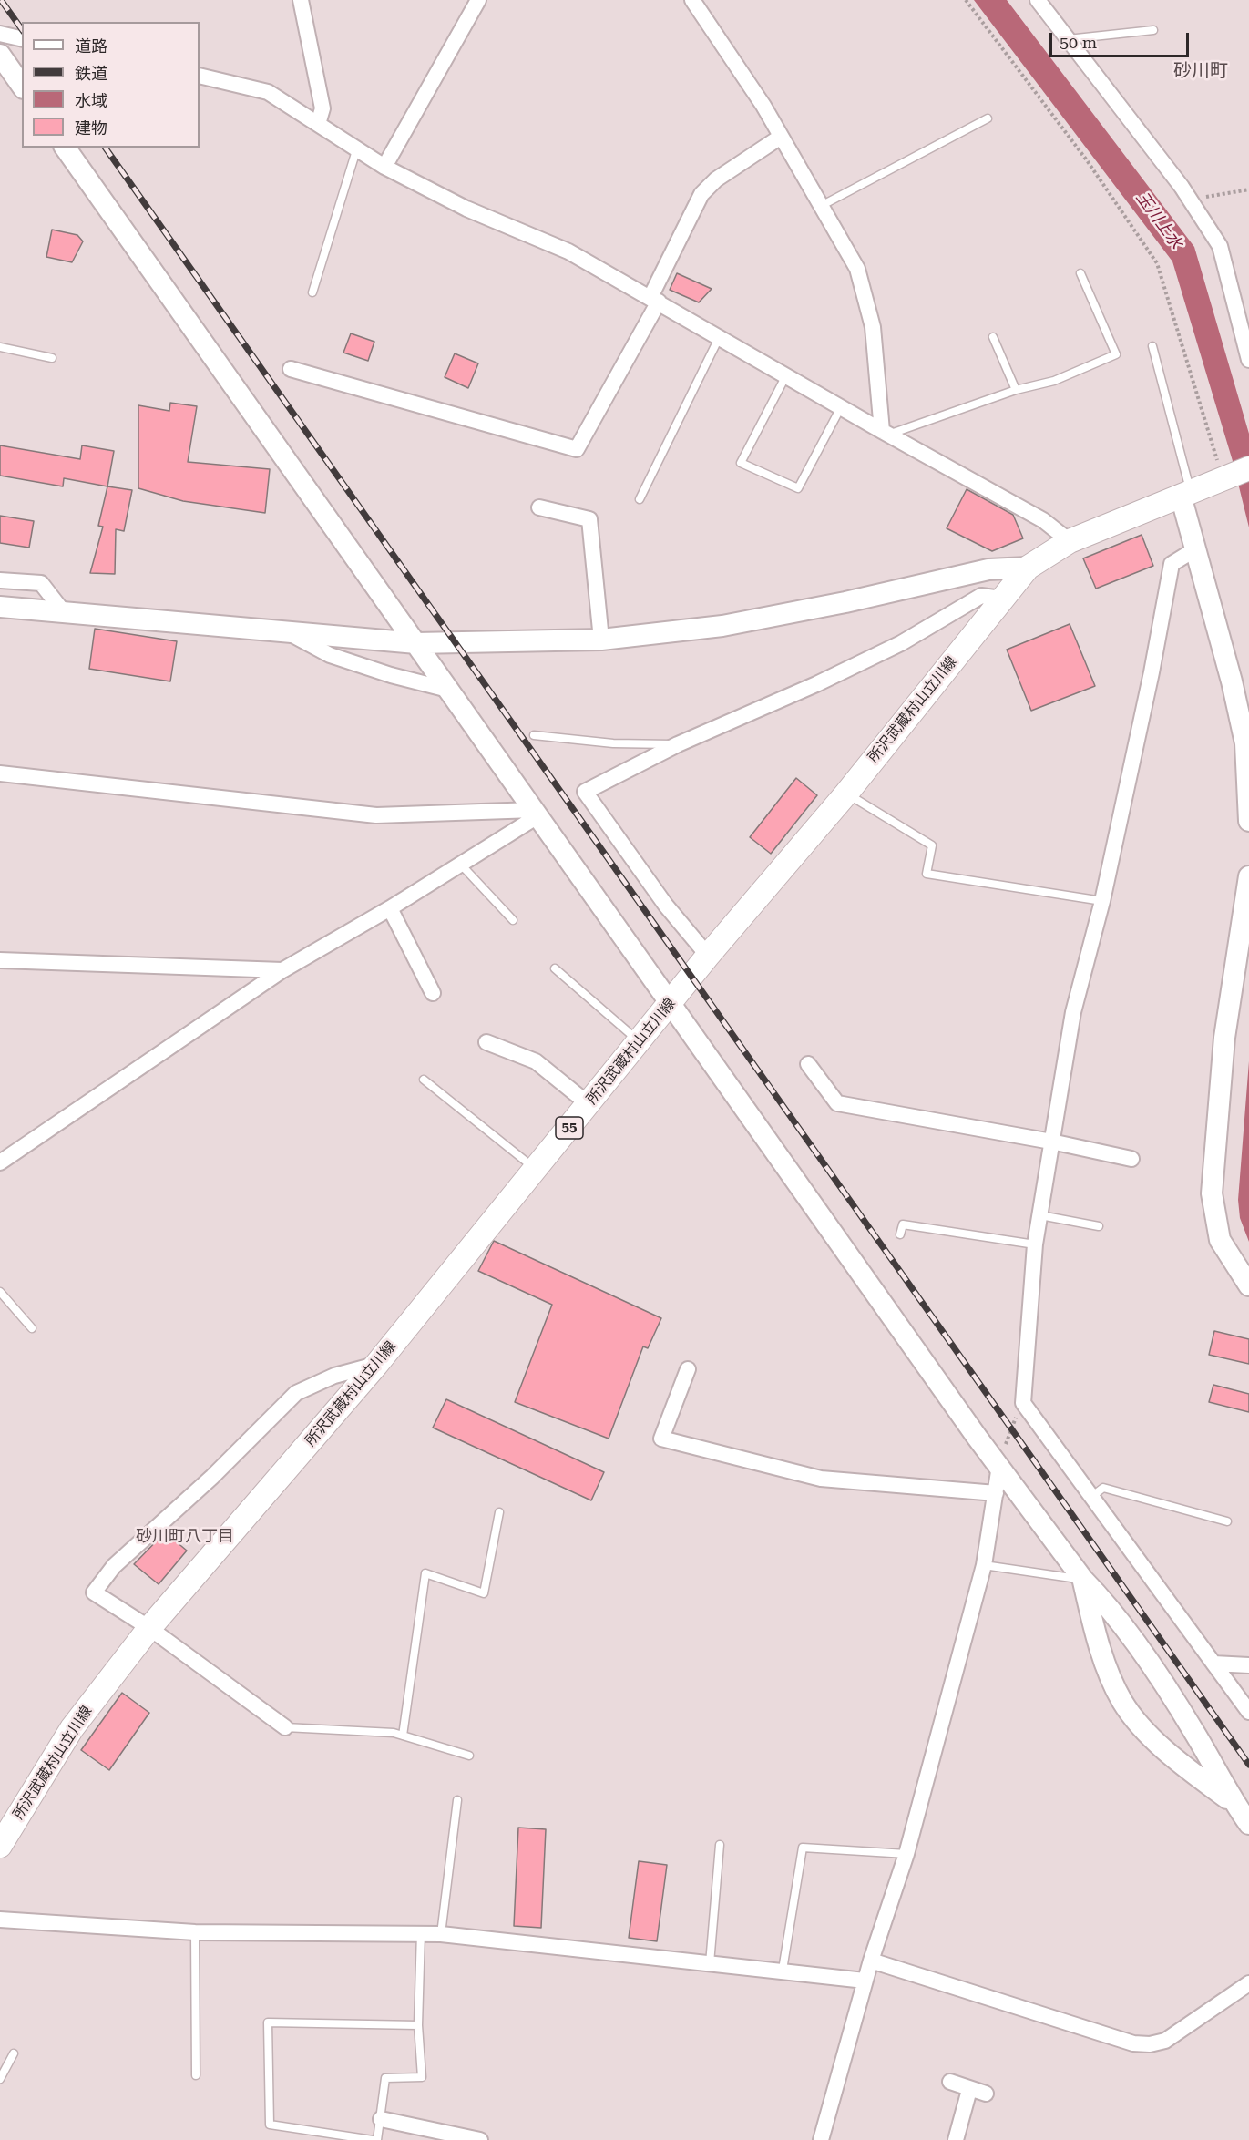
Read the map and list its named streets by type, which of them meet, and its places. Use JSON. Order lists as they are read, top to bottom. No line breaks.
{"streets":{"main road":["所沢武蔵村山立川線","55"]},"crossings":[["所沢武蔵村山立川線","55"]],"districts":["砂川町","砂川町八丁目"],"water":["玉川上水"],"legend":["道路","鉄道","水域","建物"],"scale_bar":"50 m"}
